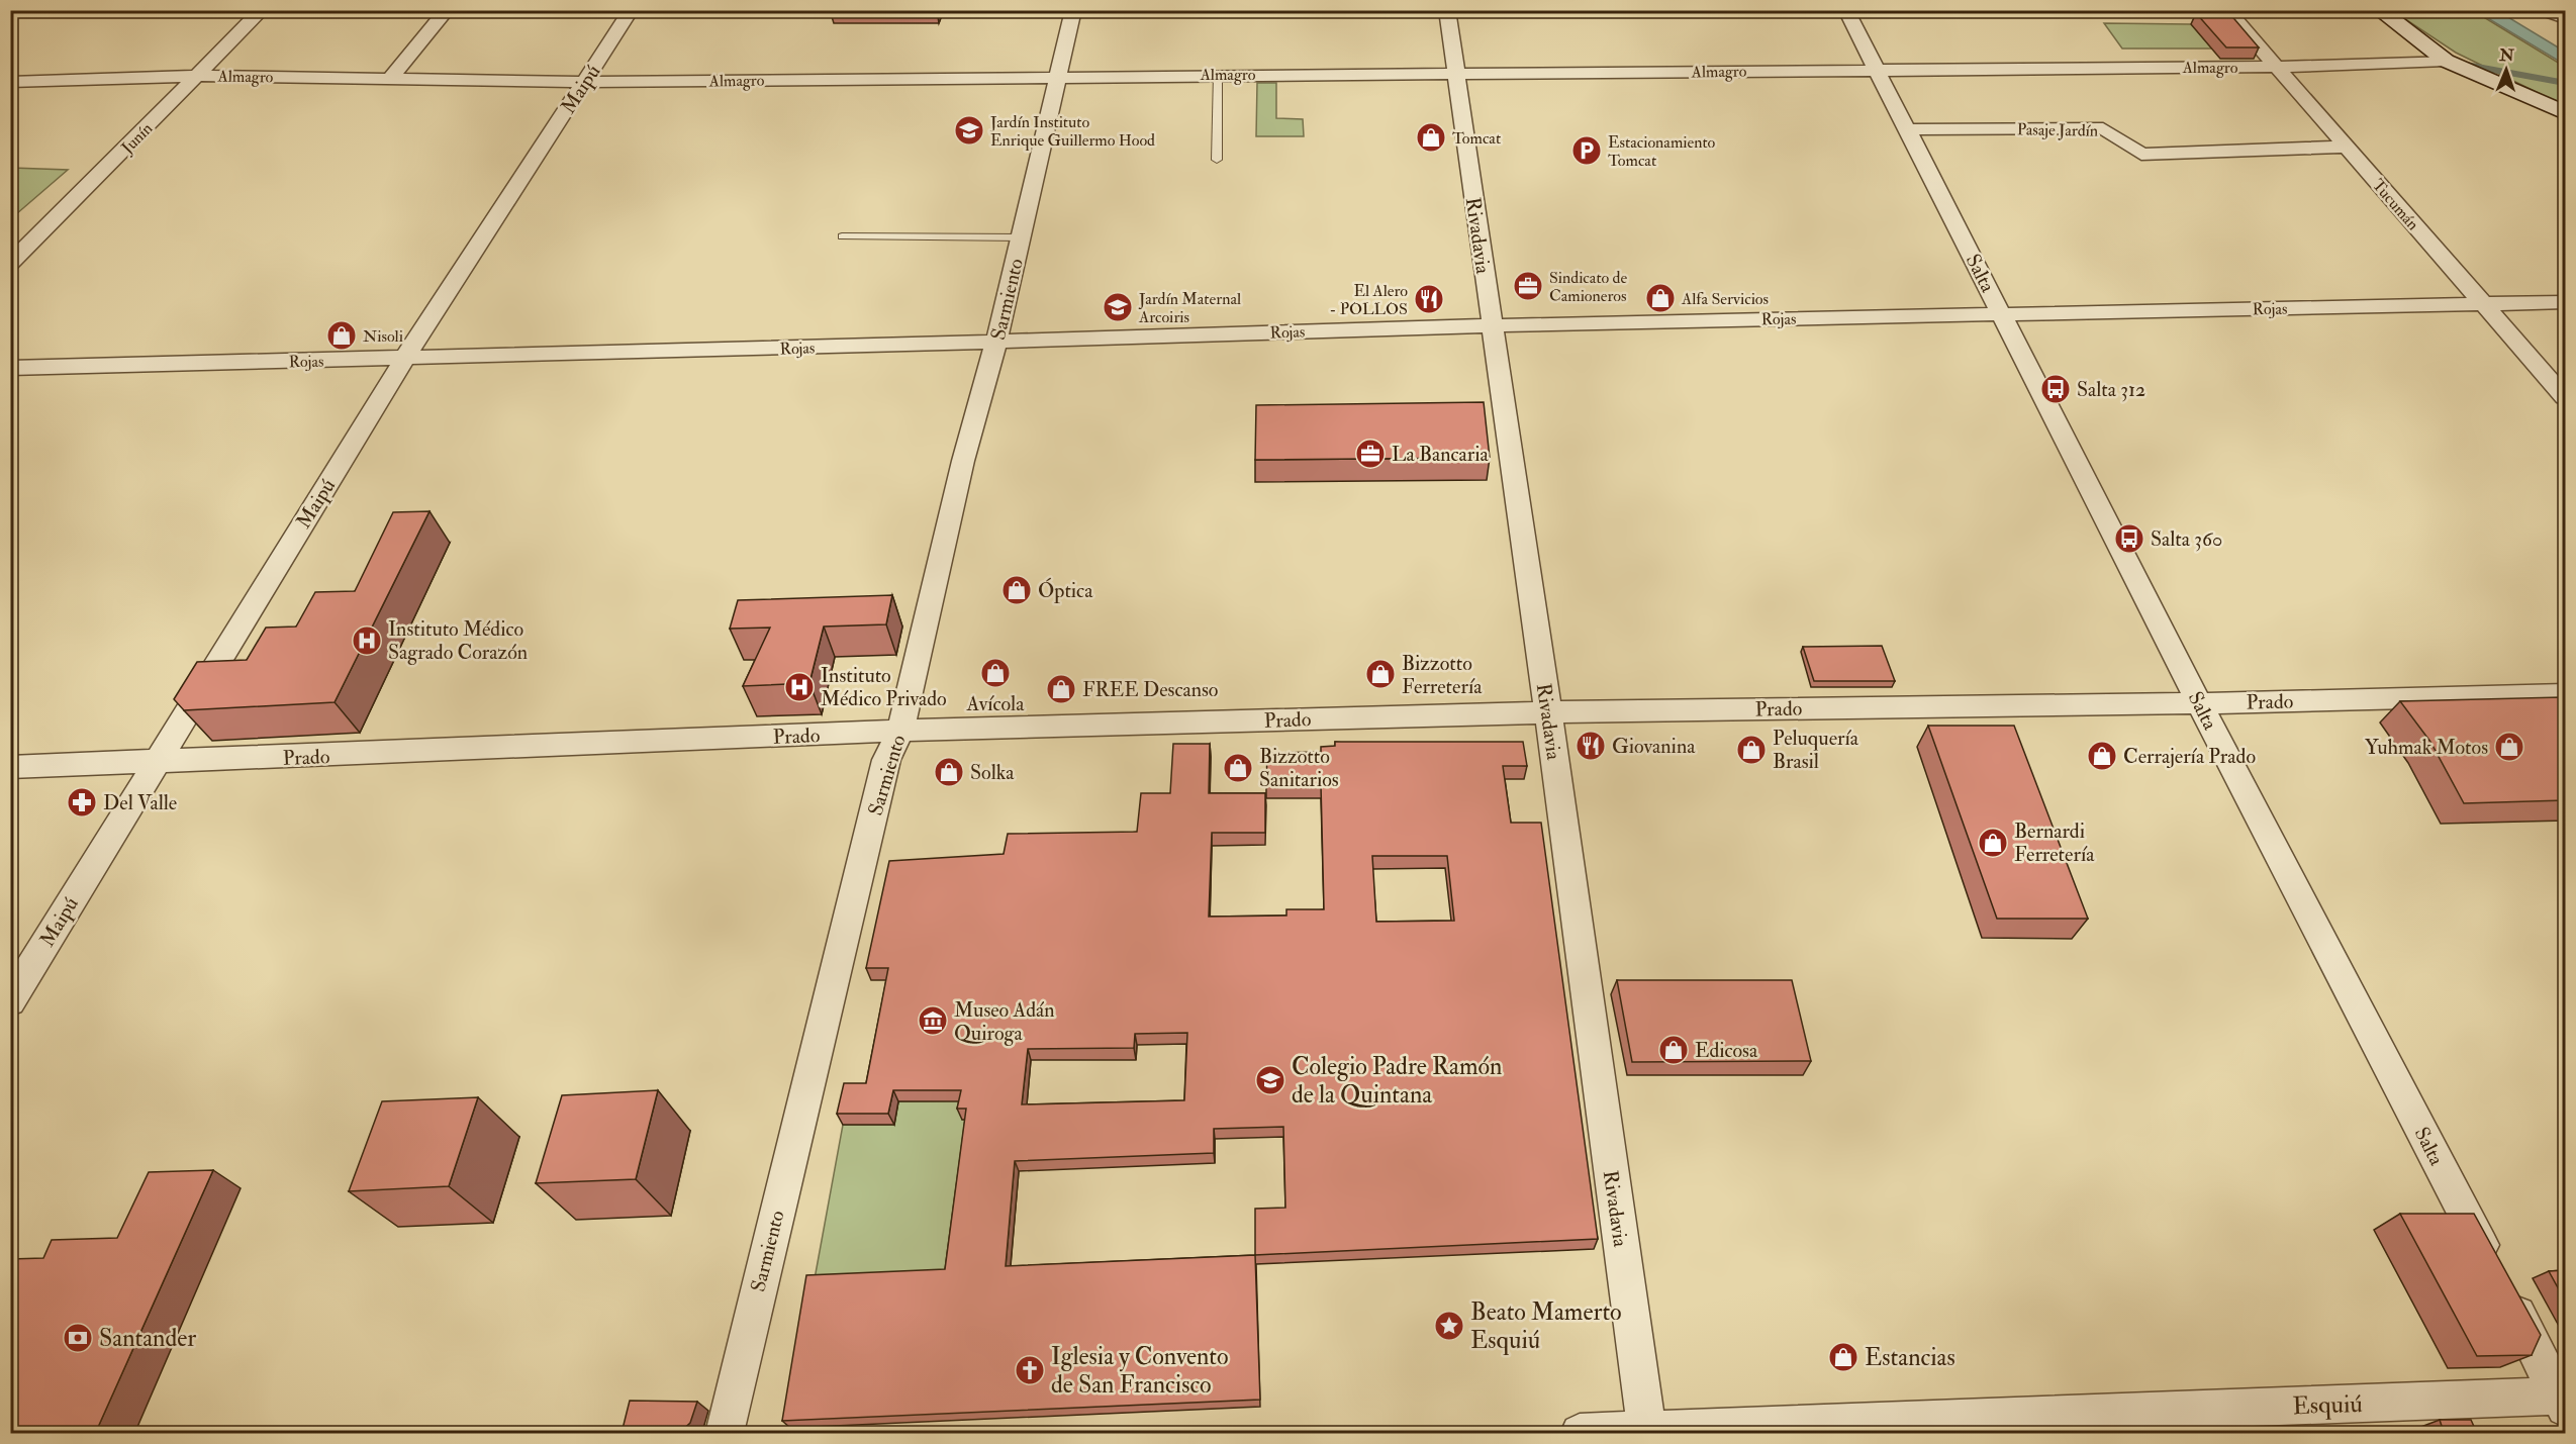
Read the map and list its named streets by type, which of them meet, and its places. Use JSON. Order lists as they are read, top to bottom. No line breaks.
{"streets":{"street":["Almagro","Maipú","Pasaje Jardín","Junín","Tucumán","Rivadavia","Salta","Sarmiento","Rojas","Prado","Esquiú"]},"crossings":[["Almagro","Maipú"],["Almagro","Junín"],["Almagro","Tucumán"],["Almagro","Rivadavia"],["Almagro","Salta"],["Almagro","Sarmiento"],["Maipú","Rojas"],["Maipú","Prado"],["Pasaje Jardín","Tucumán"],["Pasaje Jardín","Salta"],["Tucumán","Rojas"],["Rivadavia","Rojas"],["Rivadavia","Prado"],["Rivadavia","Esquiú"],["Salta","Rojas"],["Salta","Prado"],["Salta","Esquiú"],["Sarmiento","Rojas"],["Sarmiento","Prado"]],"places":{"school or university":["Jardín Instituto Enrique Guillermo Hood","Jardín Maternal Arcoiris","Colegio Padre Ramón de la Quintana"],"shop":["Tomcat","Alfa Servicios","Nisoli","Óptica","Avícola","Bizzotto Ferretería","FREE Descanso","Yuhmak Motos","Peluquería Brasil","Cerrajería Prado","Bizzotto Sanitarios","Solka","Bernardi Ferretería","Edicosa","Estancias"],"parking":["Estacionamiento Tomcat"],"office":["Sindicato de Camioneros","La Bancaria"],"restaurant":["El Alero - POLLOS","Giovanina"],"bus stop":["Salta 312","Salta 360"],"hospital":["Instituto Médico Sagrado Corazón","Instituto Médico Privado"],"pharmacy":["Del Valle"],"museum":["Museo Adán Quiroga"],"place":["Beato Mamerto Esquiú"],"bank":["Santander"],"church":["Iglesia y Convento de San Francisco"]},"north":"top"}
